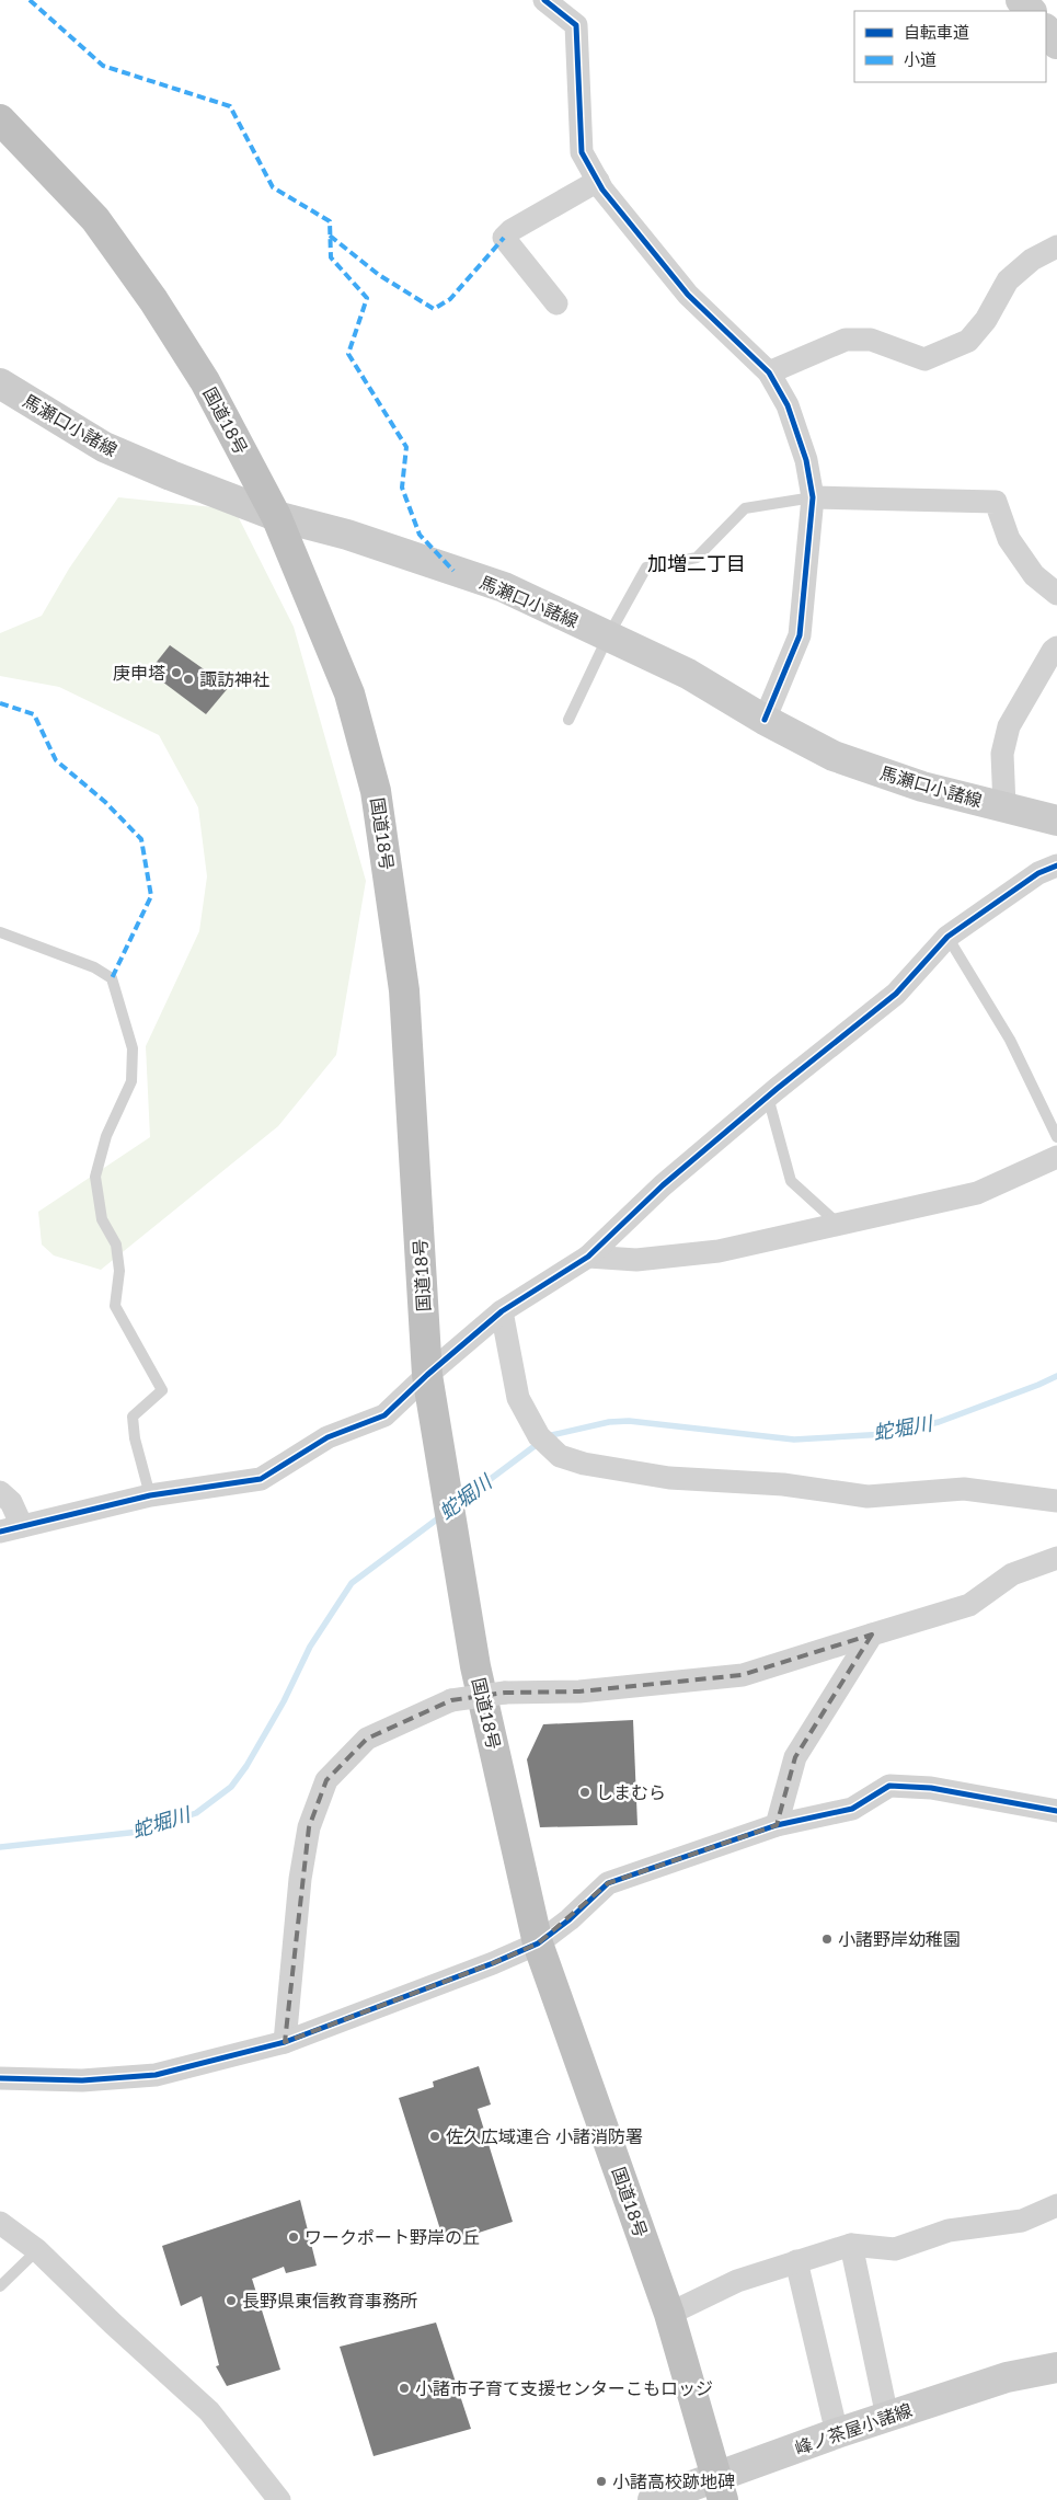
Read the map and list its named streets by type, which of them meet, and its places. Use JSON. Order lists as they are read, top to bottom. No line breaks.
{"streets":{"highway":["国道18号"],"main road":["馬瀬口小諸線","峰ノ茶屋小諸線"]},"crossings":[["国道18号","馬瀬口小諸線"],["国道18号","峰ノ茶屋小諸線"]],"districts":["加増二丁目"],"water":["蛇堀川"],"places":["庚申塔","諏訪神社","しまむら","小諸野岸幼稚園","佐久広域連合 小諸消防署","ワークポート野岸の丘","長野県東信教育事務所","小諸市子育て支援センターこもロッジ","小諸高校跡地碑"],"legend":["自転車道","小道"]}
